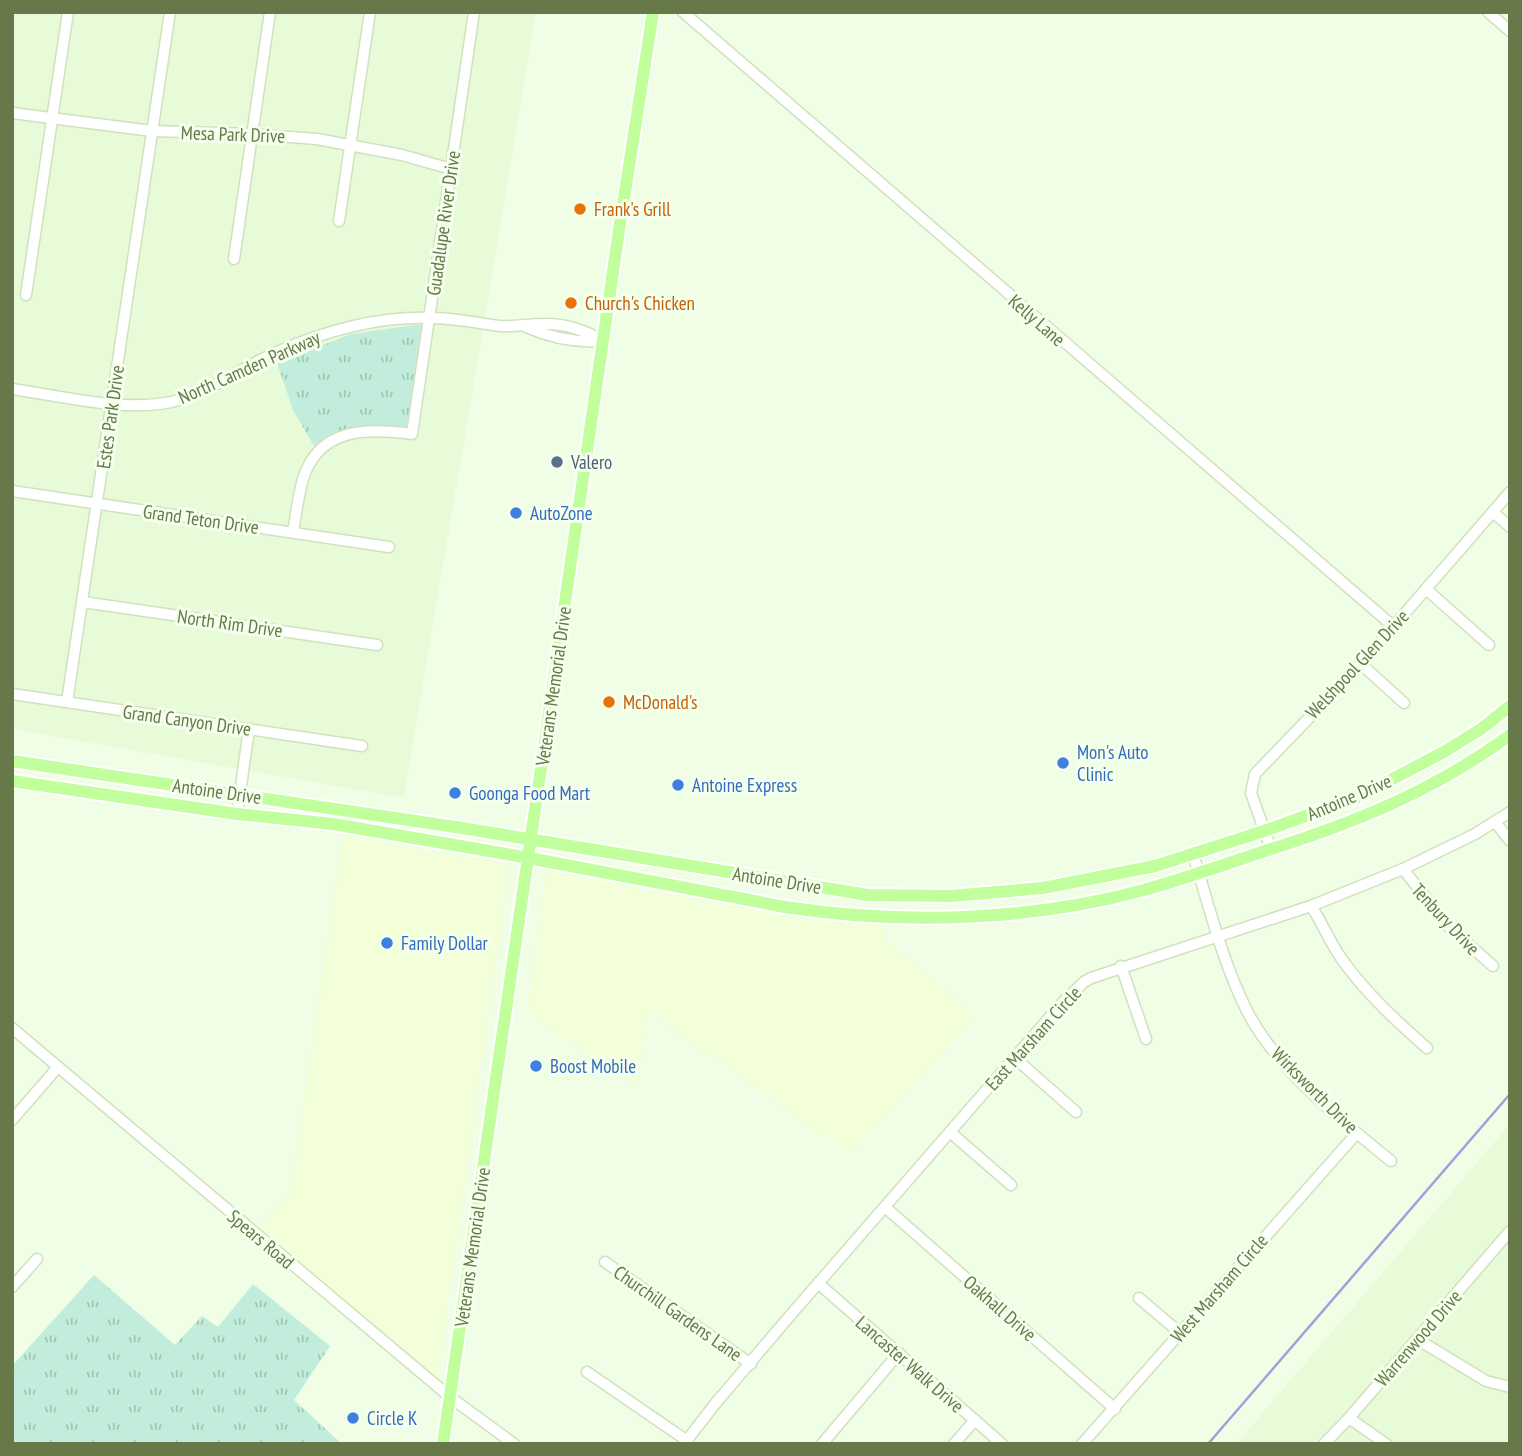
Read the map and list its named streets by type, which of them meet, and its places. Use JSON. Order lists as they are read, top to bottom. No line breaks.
{"streets":{"main road":["Veterans Memorial Drive","Antoine Drive"],"street":["Mesa Park Drive","Guadalupe River Drive","Kelly Lane","North Camden Parkway","Estes Park Drive","Grand Teton Drive","North Rim Drive","Welshpool Glen Drive","Grand Canyon Drive","Tenbury Drive","East Marsham Circle","Wirksworth Drive","Spears Road","West Marsham Circle","Oakhall Drive","Churchill Gardens Lane","Warrenwood Drive","Lancaster Walk Drive"]},"crossings":[["Mesa Park Drive","Guadalupe River Drive"],["Mesa Park Drive","Estes Park Drive"],["Guadalupe River Drive","North Camden Parkway"],["Guadalupe River Drive","Grand Teton Drive"],["Kelly Lane","Welshpool Glen Drive"],["North Camden Parkway","Estes Park Drive"],["North Camden Parkway","Veterans Memorial Drive"],["Estes Park Drive","Grand Teton Drive"],["Estes Park Drive","North Rim Drive"],["Estes Park Drive","Grand Canyon Drive"],["Welshpool Glen Drive","Antoine Drive"],["Veterans Memorial Drive","Antoine Drive"],["Veterans Memorial Drive","Spears Road"],["Antoine Drive","Wirksworth Drive"],["Tenbury Drive","East Marsham Circle"],["East Marsham Circle","Wirksworth Drive"],["East Marsham Circle","Oakhall Drive"],["East Marsham Circle","Churchill Gardens Lane"],["East Marsham Circle","Lancaster Walk Drive"],["Wirksworth Drive","West Marsham Circle"],["West Marsham Circle","Oakhall Drive"]],"places":["Frank's Grill","Church's Chicken","Valero","AutoZone","McDonald's","Mon's Auto Clinic","Antoine Express","Goonga Food Mart","Family Dollar","Boost Mobile","Circle K"]}
